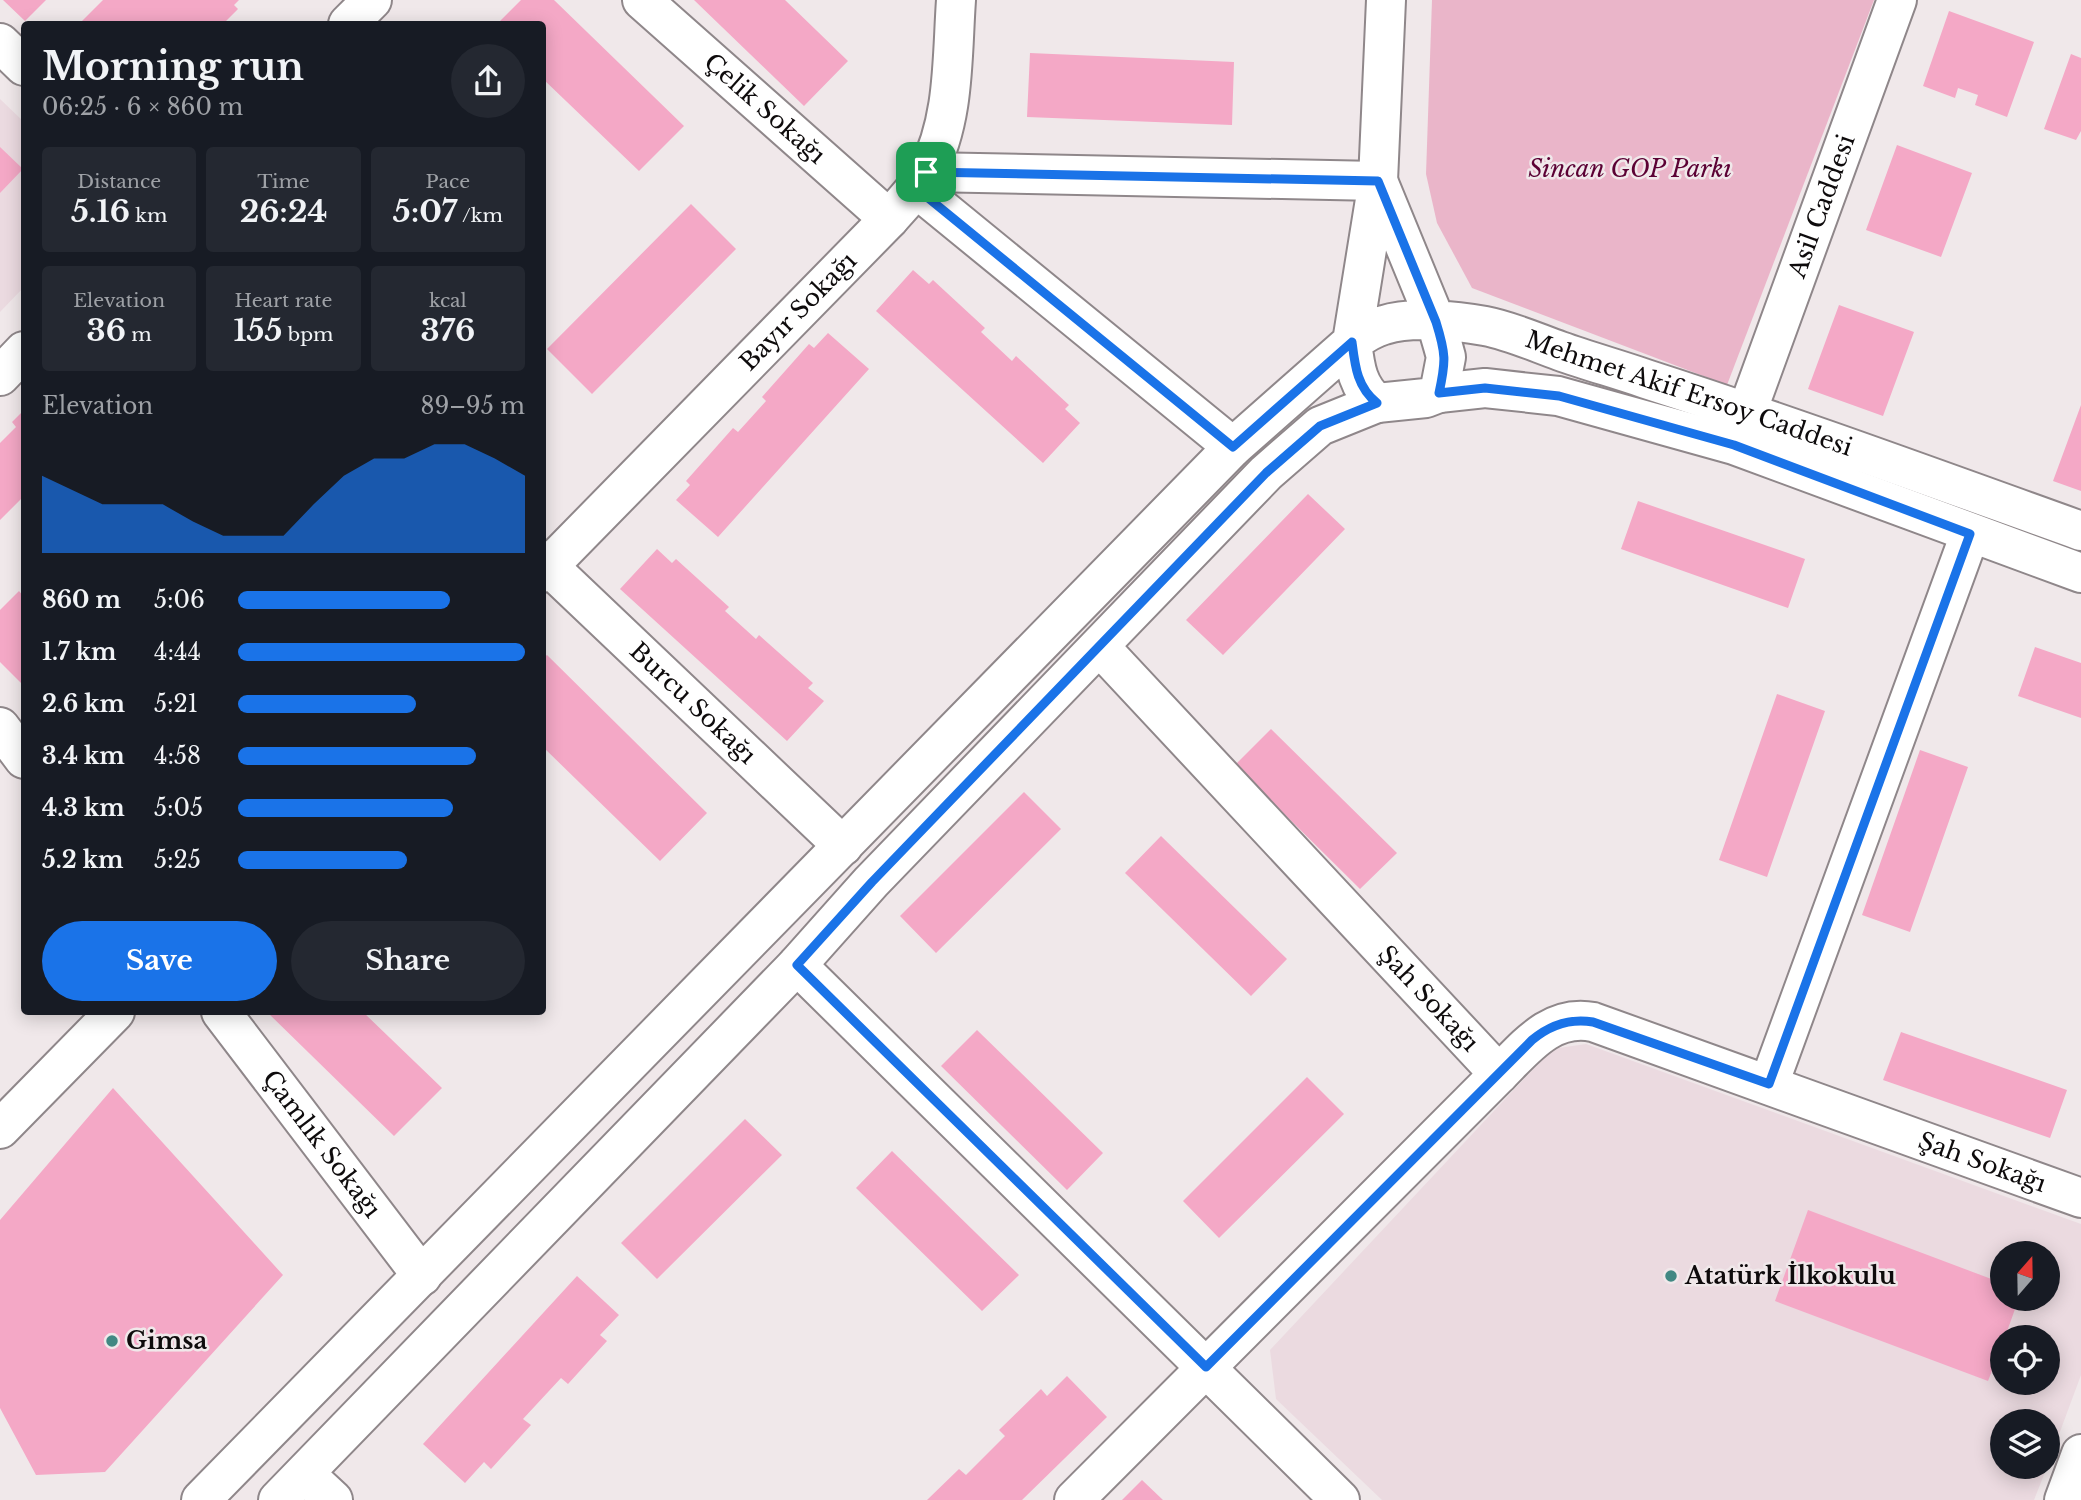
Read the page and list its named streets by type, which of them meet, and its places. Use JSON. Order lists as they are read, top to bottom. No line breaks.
{"streets":{"street":["Çelik Sokağı","Asil Caddesi","Bayır Sokağı","Mehmet Akif Ersoy Caddesi","Burcu Sokağı","Şah Sokağı","Çamlık Sokağı"]},"crossings":[["Çelik Sokağı","Bayır Sokağı"],["Asil Caddesi","Mehmet Akif Ersoy Caddesi"]],"parks":["Sincan GOP Parkı"],"places":["Atatürk İlkokulu","Gimsa"],"north":"top","page":{"heading":["Morning run","06:25 · 6 × 860 m"],"stats":[["Distance","5.16 km"],["Time","26:24"],["Pace","5:07 /km"],["Elevation","36 m"],["Heart rate","155 bpm"],["kcal","376"]],"chart":["Elevation","89–95 m"],"list":[{"name":"860 m","note":"5:06"},{"name":"1.7 km","note":"4:44"},{"name":"2.6 km","note":"5:21"},{"name":"3.4 km","note":"4:58"},{"name":"4.3 km","note":"5:05"},{"name":"5.2 km","note":"5:25"}],"buttons":["Save","Share"]}}
